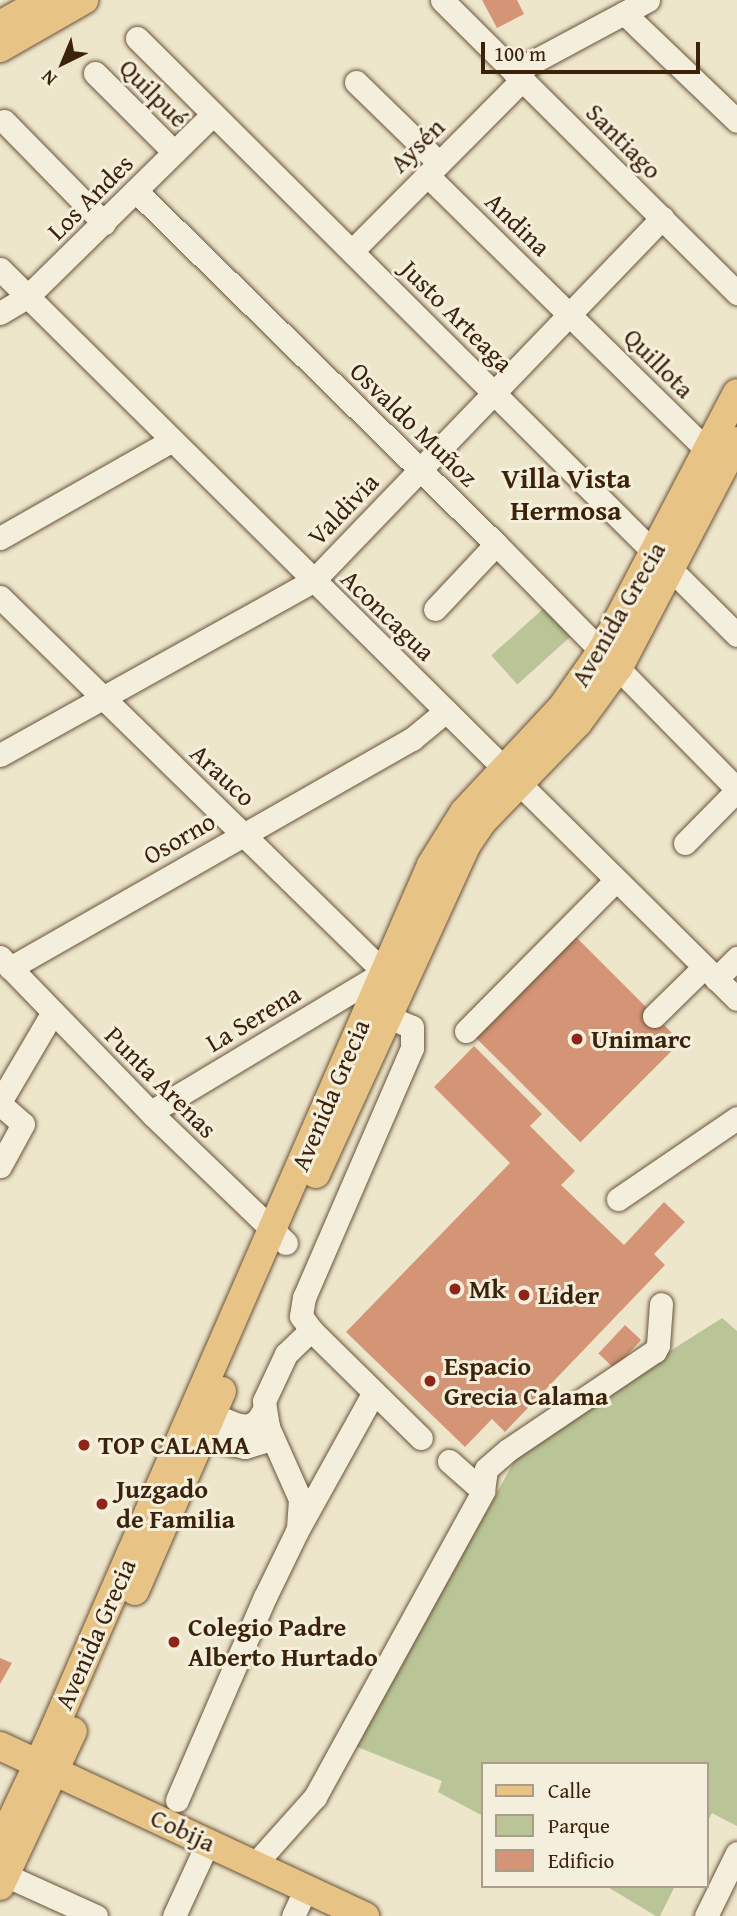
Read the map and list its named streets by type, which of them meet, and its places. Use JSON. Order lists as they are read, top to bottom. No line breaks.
{"streets":{"main road":["Avenida Grecia","Cobija"],"street":["Quilpué","Santiago","Aysén","Los Andes","Andina","Justo Arteaga","Quillota","Osvaldo Muñoz","Valdivia","Aconcagua","Arauco","Osorno","La Serena","Punta Arenas"]},"crossings":[["Quilpué","Los Andes"],["Santiago","Aysén"],["Santiago","Valdivia"],["Aysén","Andina"],["Aysén","Justo Arteaga"],["Los Andes","Justo Arteaga"],["Los Andes","Osvaldo Muñoz"],["Los Andes","Aconcagua"],["Andina","Quillota"],["Andina","Valdivia"],["Justo Arteaga","Valdivia"],["Justo Arteaga","Avenida Grecia"],["Quillota","Valdivia"],["Quillota","Avenida Grecia"],["Osvaldo Muñoz","Valdivia"],["Osvaldo Muñoz","Avenida Grecia"],["Valdivia","Aconcagua"],["Valdivia","Arauco"],["Avenida Grecia","Aconcagua"],["Avenida Grecia","Arauco"],["Avenida Grecia","La Serena"],["Avenida Grecia","Punta Arenas"],["Avenida Grecia","Cobija"],["Aconcagua","Osorno"],["Arauco","Osorno"],["Arauco","La Serena"],["Osorno","Punta Arenas"],["La Serena","Punta Arenas"]],"districts":["Villa Vista Hermosa"],"places":["Unimarc","Mk","Lider","Espacio Grecia Calama","TOP CALAMA","Juzgado de Familia","Colegio Padre Alberto Hurtado"],"legend":["Calle","Parque","Edificio"],"scale_bar":"100 m","north":"bottom left"}
